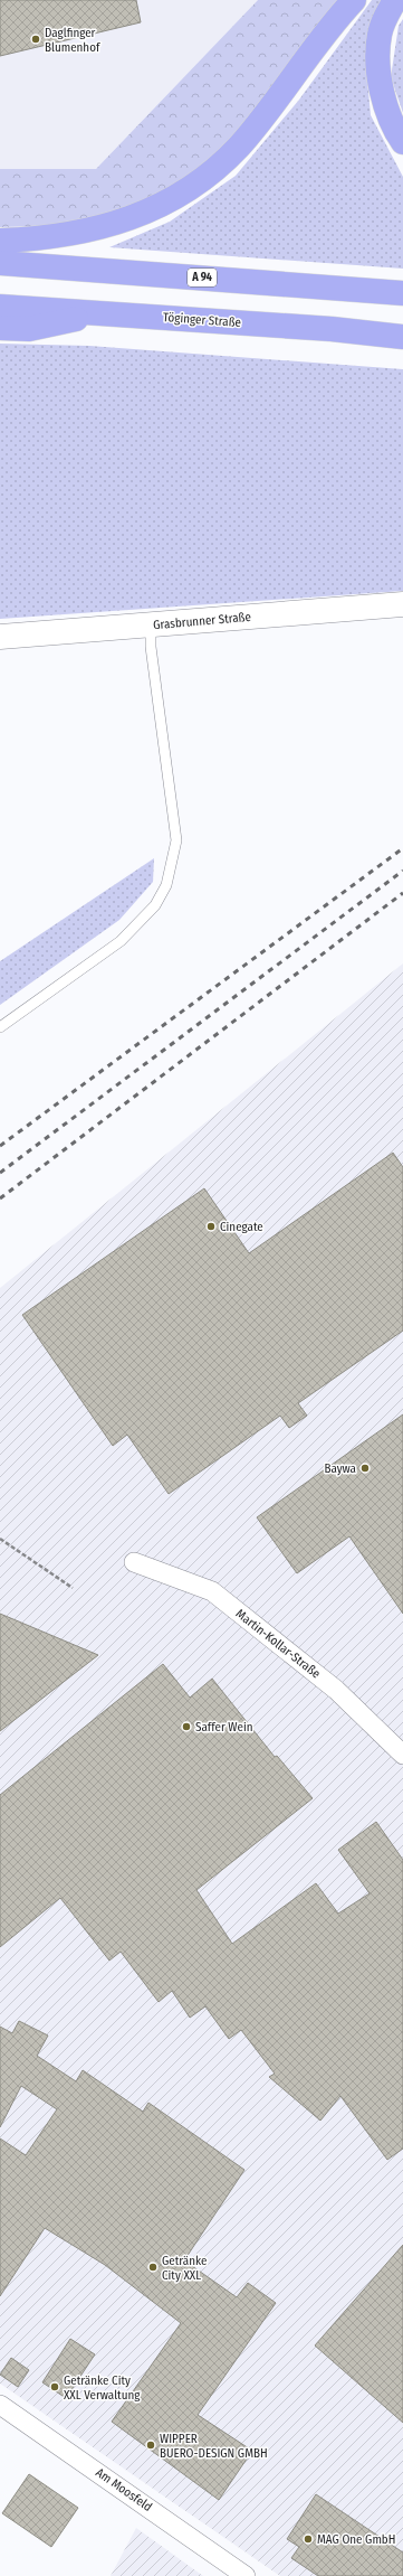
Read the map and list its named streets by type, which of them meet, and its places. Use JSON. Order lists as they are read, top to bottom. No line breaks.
{"streets":{"highway":["A 94","Töginger Straße"],"street":["Grasbrunner Straße","Martin-Kollar-Straße","Am Moosfeld"]},"places":["Daglfinger Blumenhof","Cinegate","Baywa","Saffer Wein","Getränke City XXL","Getränke City XXL Verwaltung","WIPPER BUERO-DESIGN GMBH","MAG One GmbH"]}
